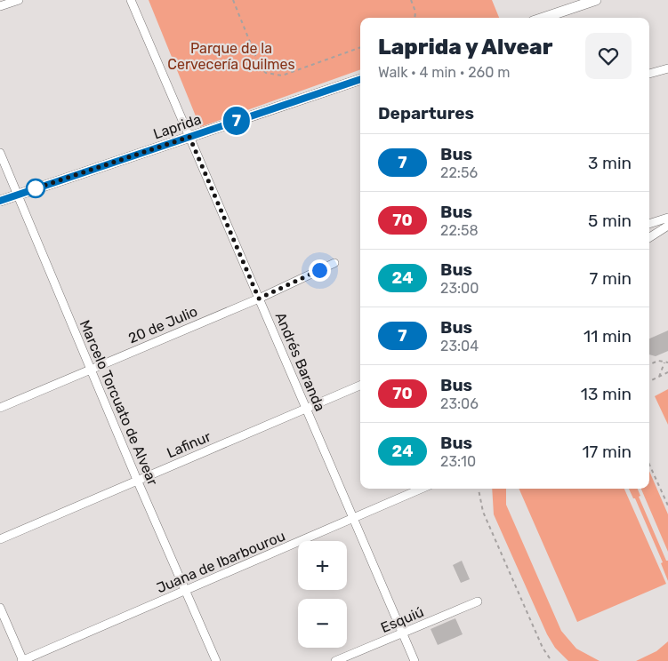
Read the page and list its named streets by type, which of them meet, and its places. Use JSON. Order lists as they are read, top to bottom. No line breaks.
{"streets":{"street":["Laprida","20 de Julio","Andrés Baranda","Marcelo Torcuato de Alvear","Lafinur","Juana de Ibarbourou","Esquiú"]},"crossings":[["Laprida","Andrés Baranda"],["Laprida","Marcelo Torcuato de Alvear"],["20 de Julio","Andrés Baranda"],["20 de Julio","Marcelo Torcuato de Alvear"],["Andrés Baranda","Lafinur"],["Andrés Baranda","Juana de Ibarbourou"],["Andrés Baranda","Esquiú"],["Marcelo Torcuato de Alvear","Lafinur"],["Marcelo Torcuato de Alvear","Juana de Ibarbourou"]],"parks":["Parque de la Cervecería Quilmes"],"lines":["bus line 7"],"page":{"on_map":"7","heading":[["Laprida y Alvear","Walk · 4 min · 260 m"],"Departures"],"list":[{"mark":"7","name":"Bus","note":"22:56","value":"3 min"},{"mark":"70","name":"Bus","note":"22:58","value":"5 min"},{"mark":"24","name":"Bus","note":"23:00","value":"7 min"},{"mark":"7","name":"Bus","note":"23:04","value":"11 min"},{"mark":"70","name":"Bus","note":"23:06","value":"13 min"},{"mark":"24","name":"Bus","note":"23:10","value":"17 min"}],"map_buttons":["+","−"]}}
